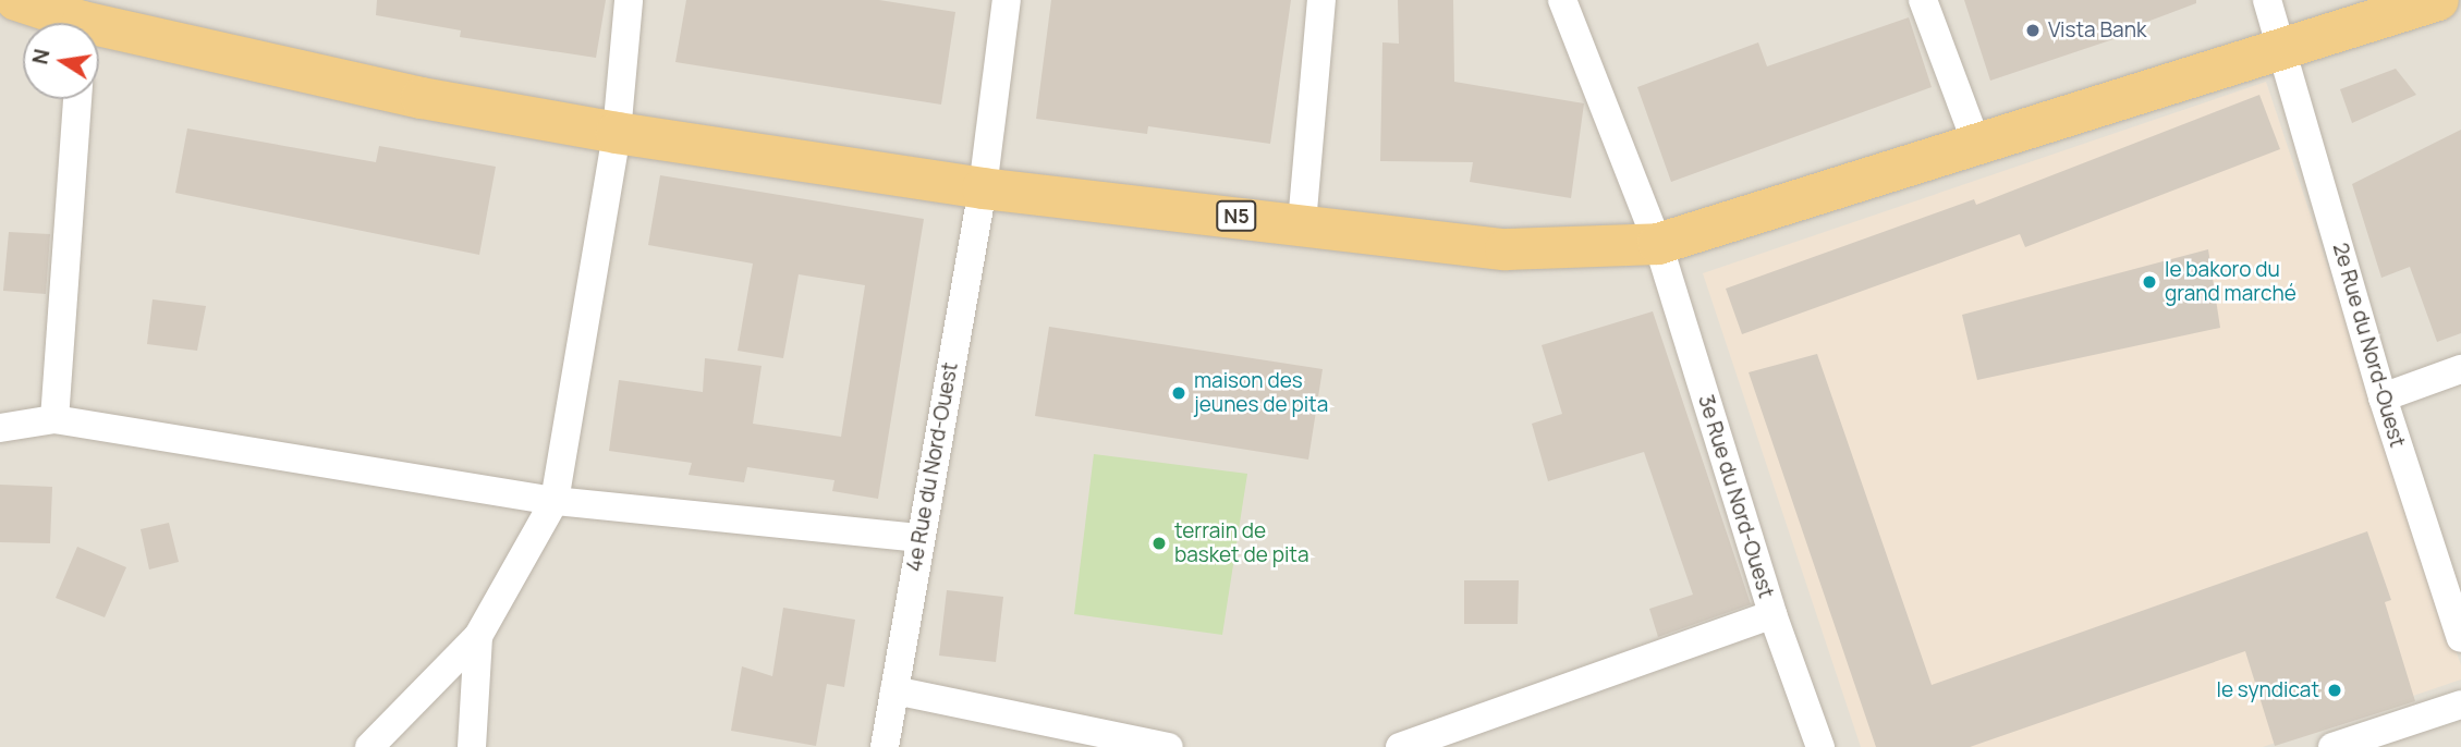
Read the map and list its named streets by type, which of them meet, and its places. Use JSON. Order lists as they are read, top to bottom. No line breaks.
{"streets":{"highway":["N5"],"street":["2e Rue du Nord-Ouest","4e Rue du Nord-Ouest","3e Rue du Nord-Ouest"]},"crossings":[["N5","2e Rue du Nord-Ouest"],["N5","4e Rue du Nord-Ouest"],["N5","3e Rue du Nord-Ouest"]],"places":["Vista Bank","le bakoro du grand marché","maison des jeunes de pita","terrain de basket de pita","le syndicat"],"north":"left"}
